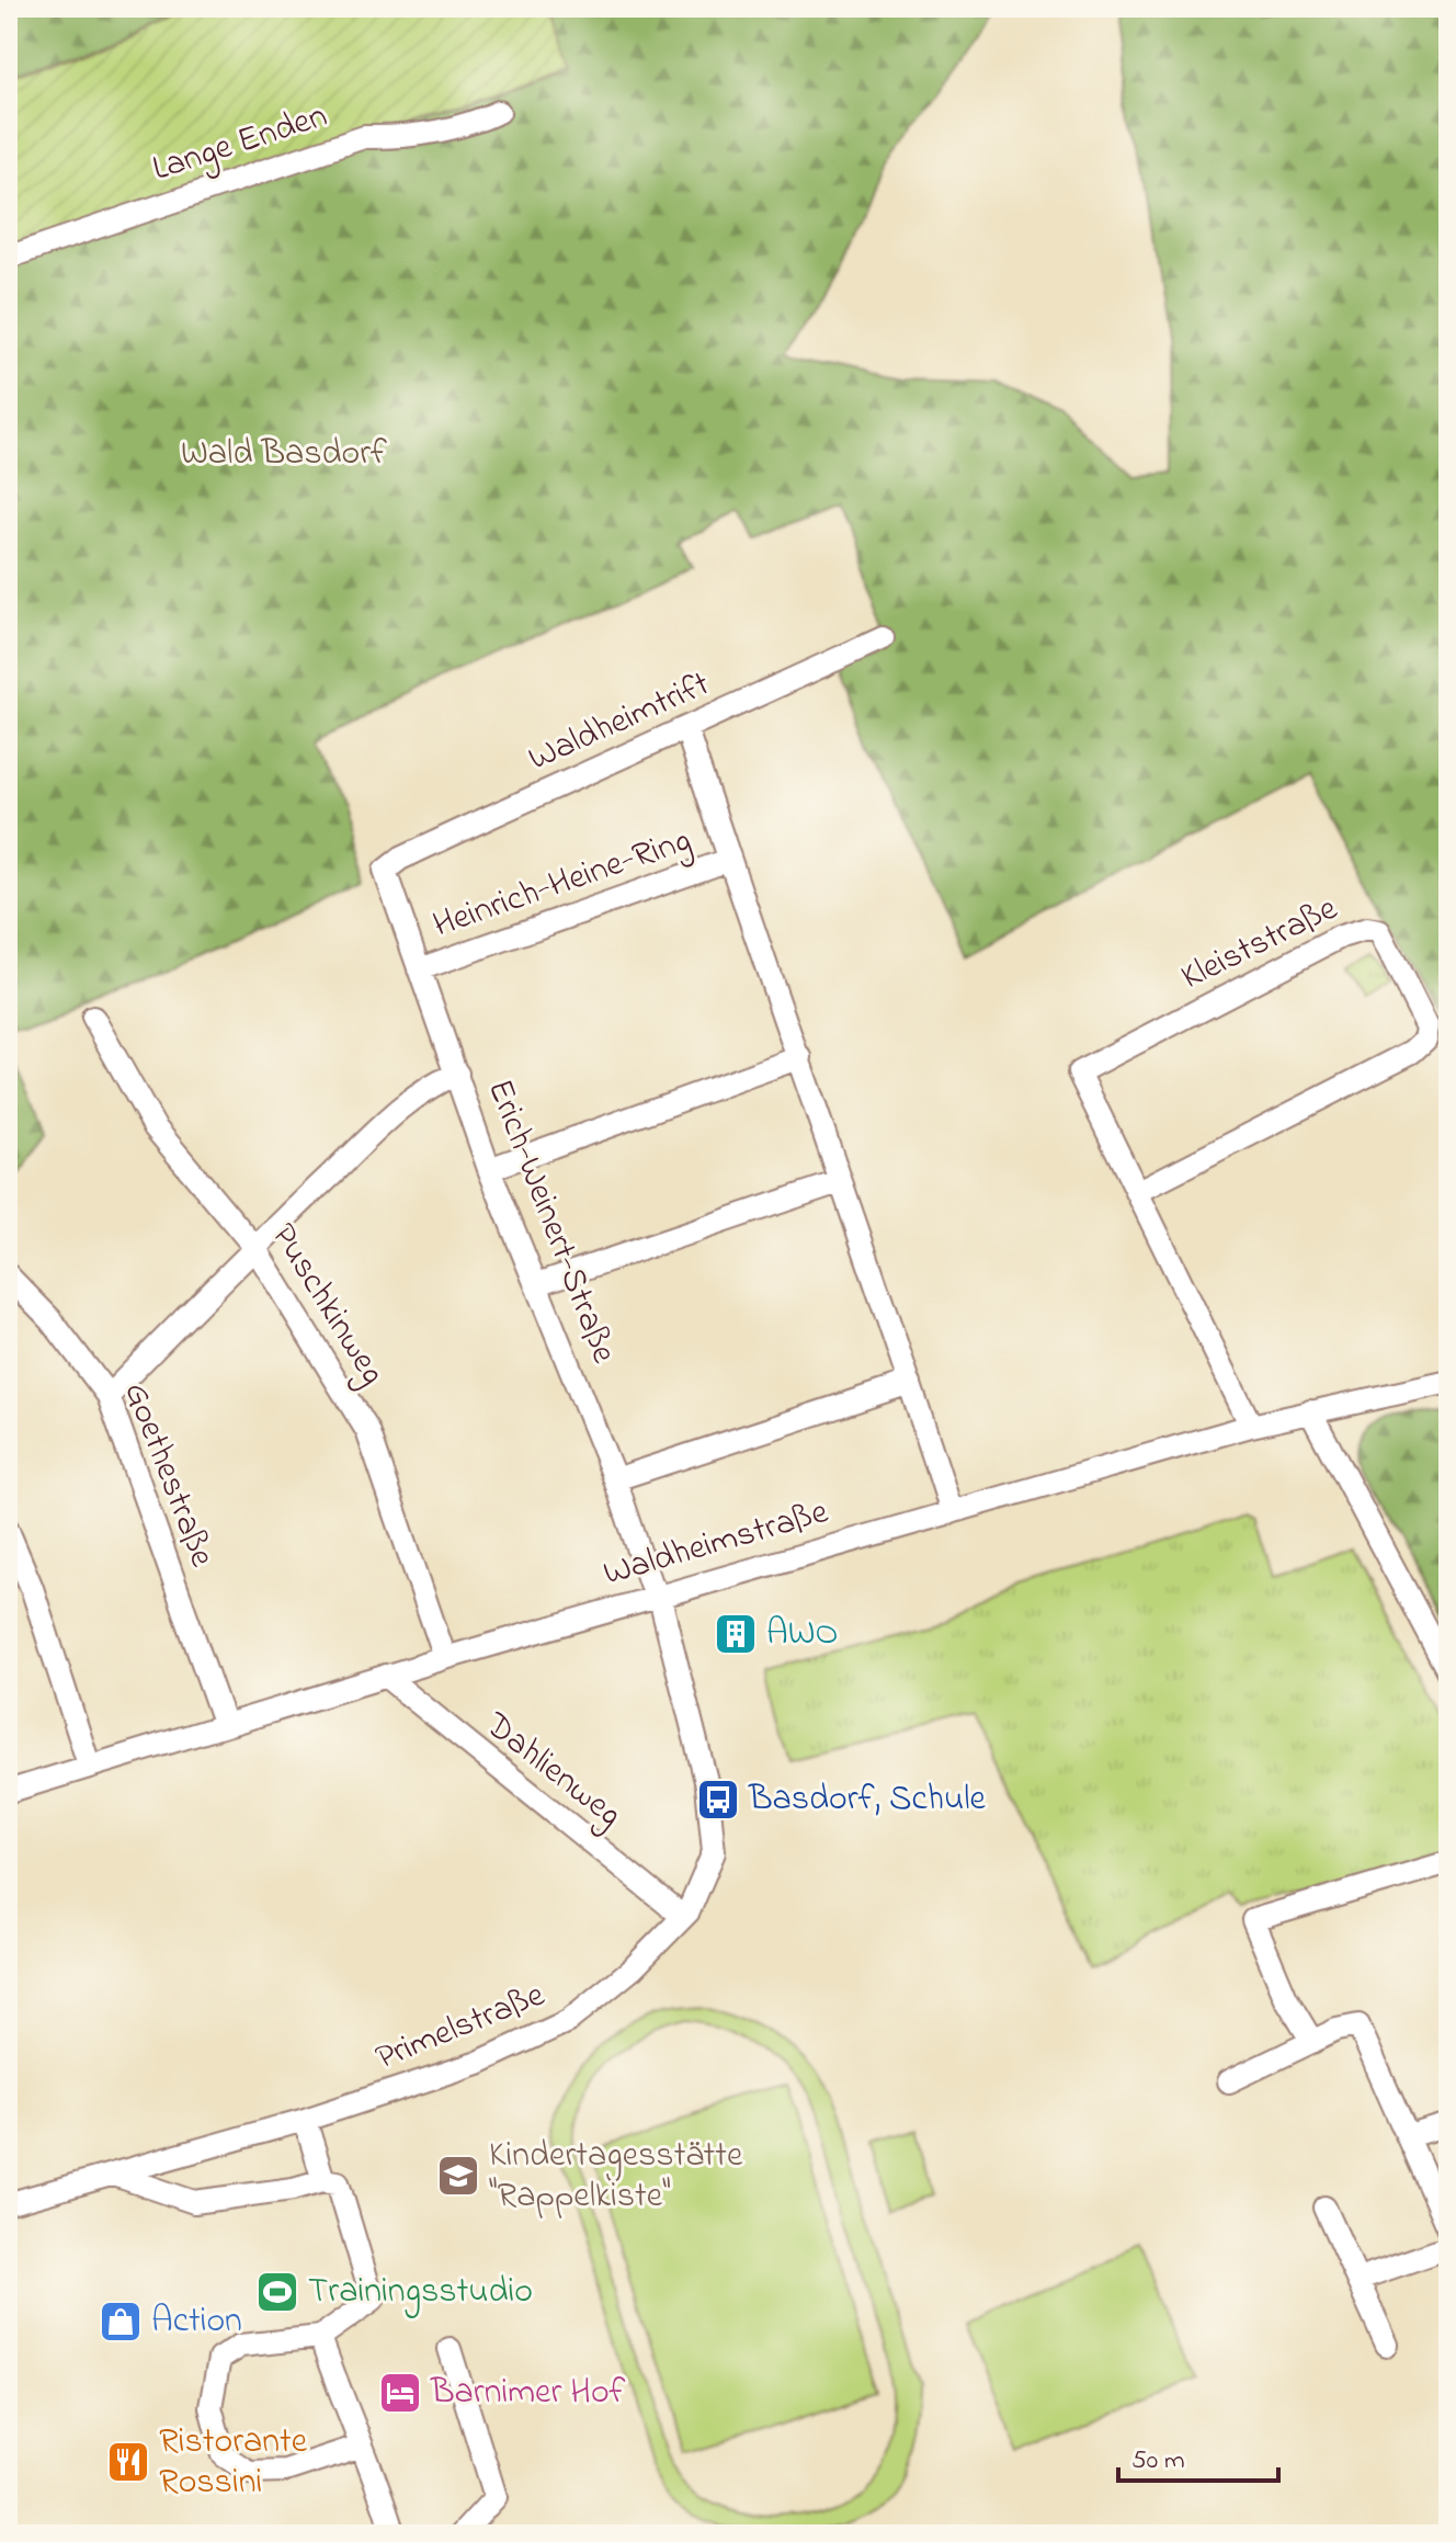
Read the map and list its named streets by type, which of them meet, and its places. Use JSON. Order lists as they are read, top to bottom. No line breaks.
{"streets":{"street":["Lange Enden","Waldheimtrift","Heinrich-Heine-Ring","Kleiststraße","Erich-Weinert-Straße","Puschkinweg","Goethestraße","Waldheimstraße","Dahlienweg","Primelstraße"]},"crossings":[["Waldheimtrift","Heinrich-Heine-Ring"],["Waldheimtrift","Erich-Weinert-Straße"],["Heinrich-Heine-Ring","Erich-Weinert-Straße"],["Heinrich-Heine-Ring","Waldheimstraße"],["Kleiststraße","Waldheimstraße"],["Erich-Weinert-Straße","Waldheimstraße"],["Erich-Weinert-Straße","Primelstraße"],["Puschkinweg","Waldheimstraße"],["Goethestraße","Waldheimstraße"],["Waldheimstraße","Dahlienweg"],["Waldheimstraße","Primelstraße"],["Dahlienweg","Primelstraße"]],"parks":["Wald Basdorf"],"places":{"building":["AWO"],"bus stop":["Basdorf, Schule"],"school or university":["Kindertagesstätte \"Rappelkiste\""],"sports":["Trainingsstudio"],"shop":["Action"],"hotel":["Barnimer Hof"],"restaurant":["Ristorante Rossini"]},"scale_bar":"50 m"}
